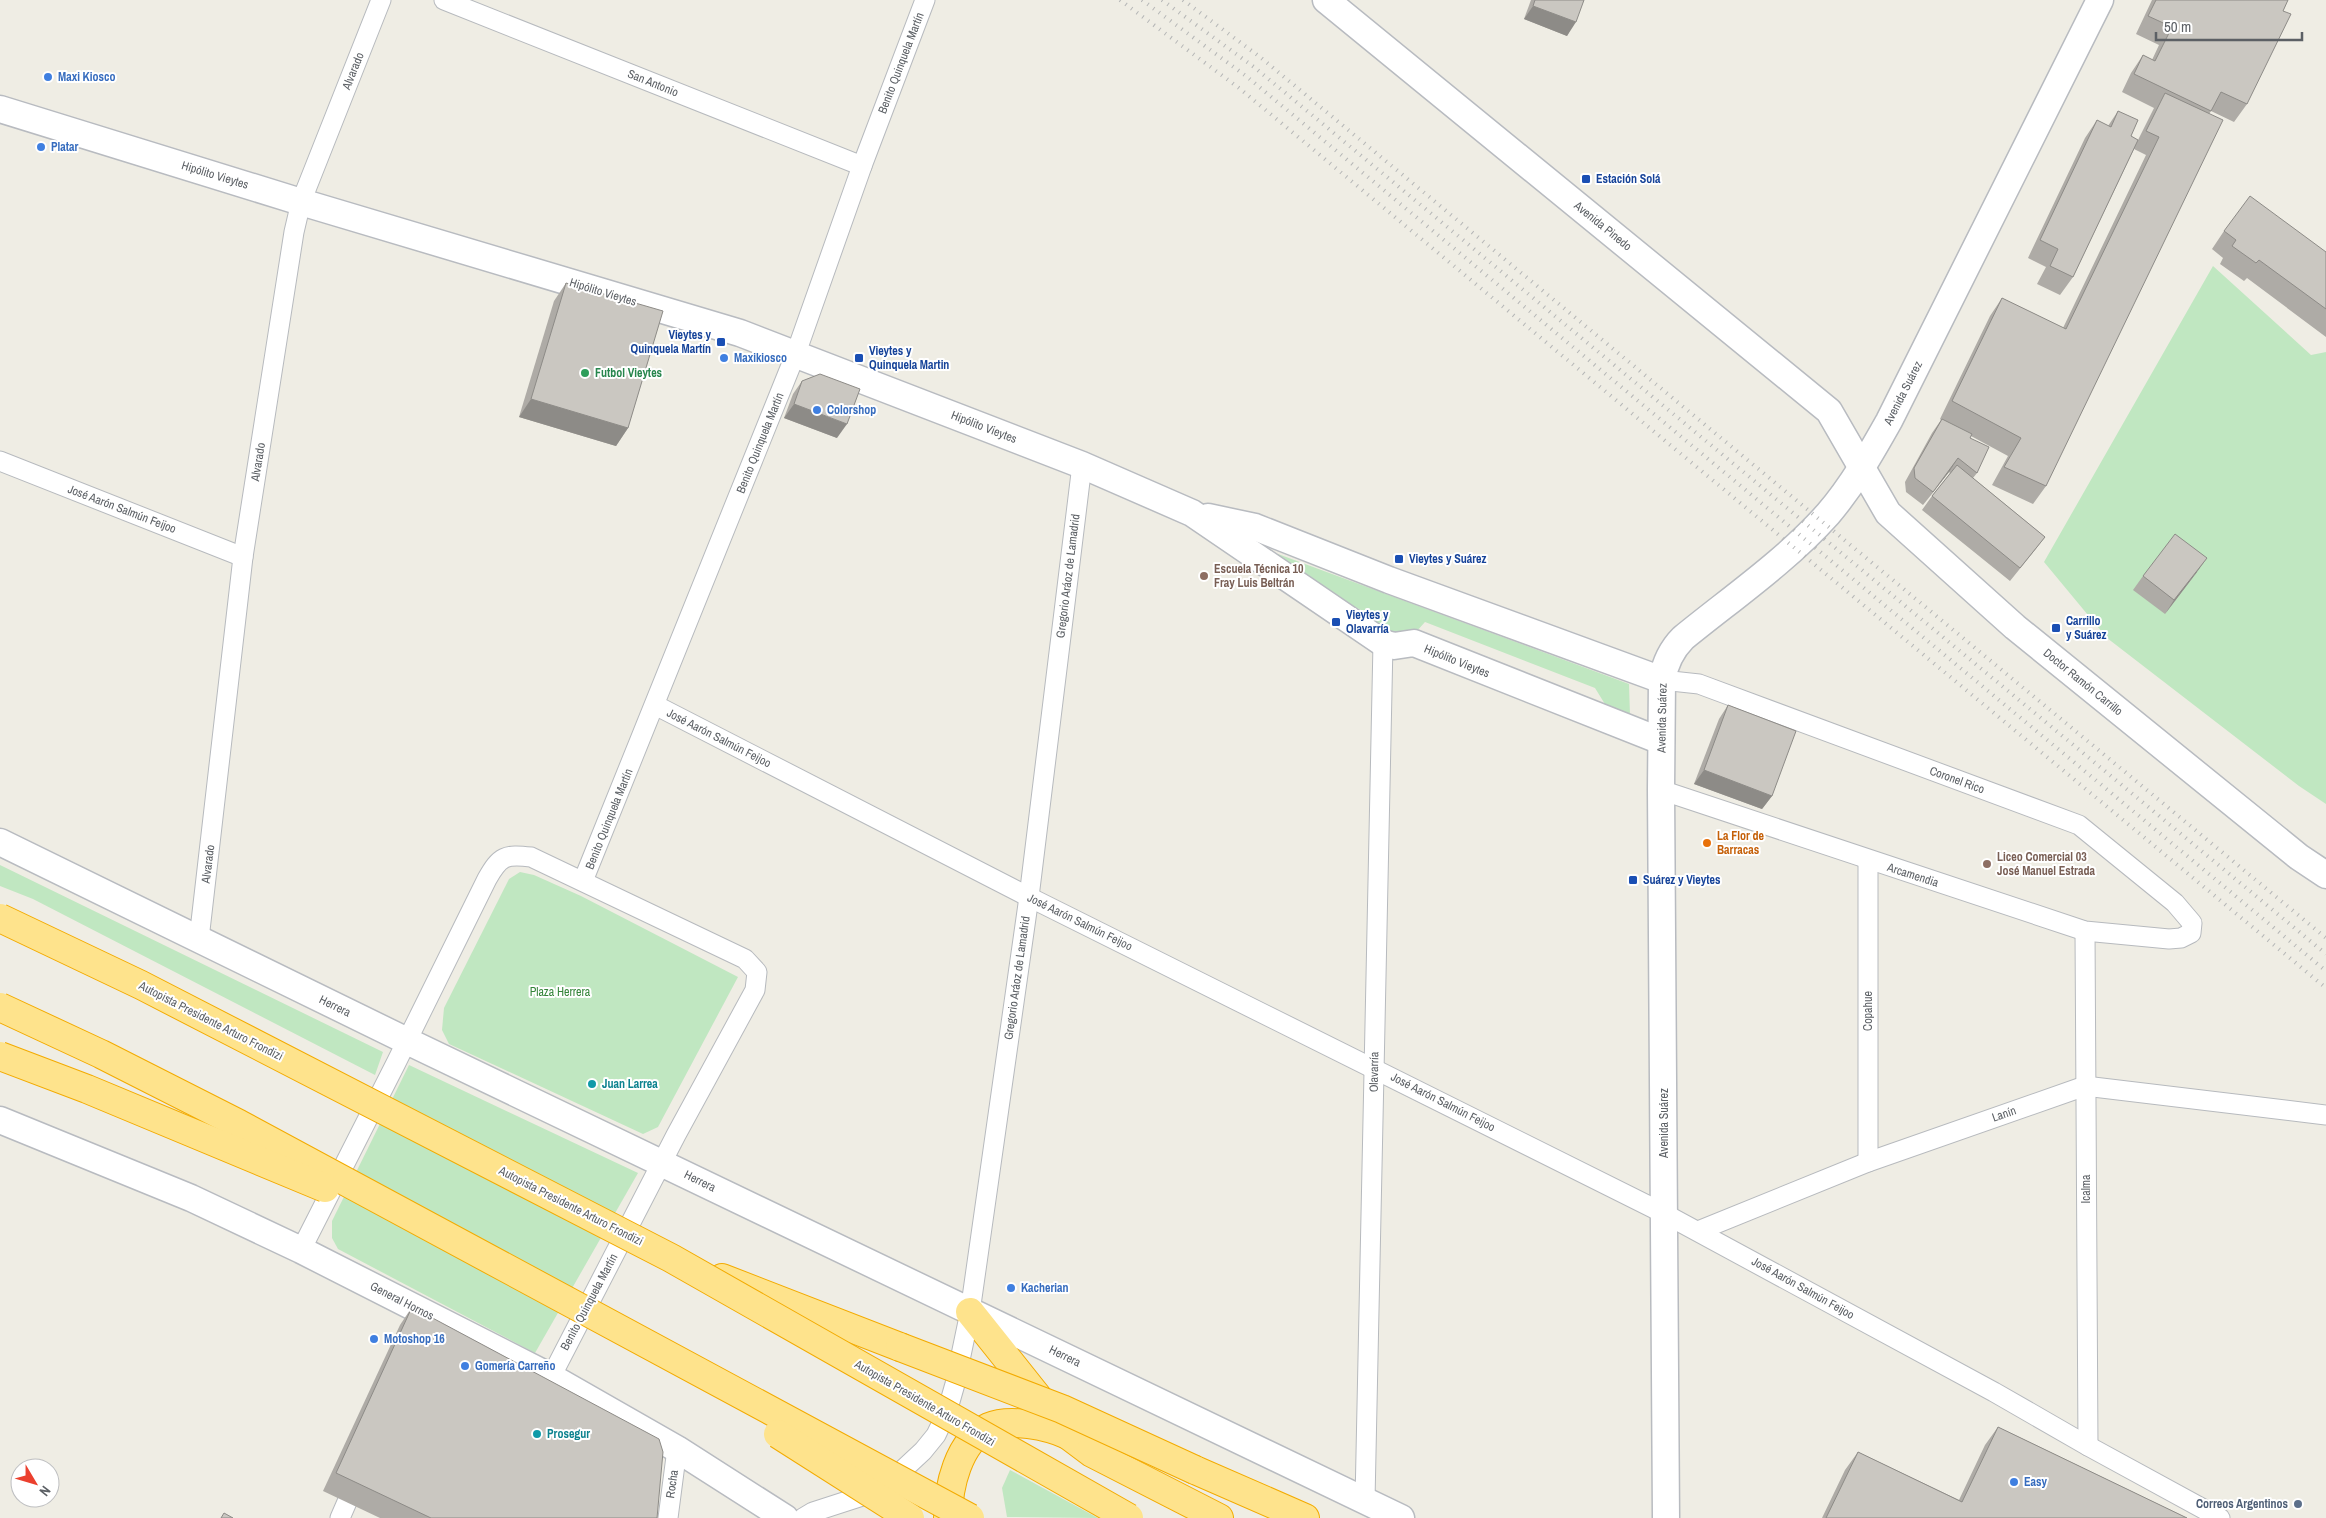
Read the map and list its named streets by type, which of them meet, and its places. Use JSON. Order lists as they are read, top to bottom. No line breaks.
{"streets":{"highway":["Autopista Presidente Arturo Frondizi"],"main road":["Hipólito Vieytes","Avenida Pinedo","Avenida Suárez","Doctor Ramón Carrillo","Herrera","General Hornos"],"street":["Benito Quinquela Martín","Alvarado","San Antonio","José Aarón Salmún Feijoo","Gregorio Aráoz de Lamadrid","Coronel Rico","Arcamendia","Copahue","Olavarría","Lanín","Icalma","Rocha"]},"crossings":[["Benito Quinquela Martín","San Antonio"],["Benito Quinquela Martín","Hipólito Vieytes"],["Benito Quinquela Martín","José Aarón Salmún Feijoo"],["Benito Quinquela Martín","Herrera"],["Benito Quinquela Martín","General Hornos"],["Alvarado","Hipólito Vieytes"],["Alvarado","José Aarón Salmún Feijoo"],["Alvarado","Herrera"],["Hipólito Vieytes","Avenida Suárez"],["Hipólito Vieytes","Gregorio Aráoz de Lamadrid"],["Hipólito Vieytes","Coronel Rico"],["Hipólito Vieytes","Olavarría"],["Avenida Pinedo","Avenida Suárez"],["Avenida Pinedo","Doctor Ramón Carrillo"],["Avenida Suárez","José Aarón Salmún Feijoo"],["Avenida Suárez","Doctor Ramón Carrillo"],["Avenida Suárez","Coronel Rico"],["Avenida Suárez","Arcamendia"],["José Aarón Salmún Feijoo","Gregorio Aráoz de Lamadrid"],["José Aarón Salmún Feijoo","Olavarría"],["José Aarón Salmún Feijoo","Lanín"],["José Aarón Salmún Feijoo","Icalma"],["Gregorio Aráoz de Lamadrid","Herrera"],["Coronel Rico","Arcamendia"],["Arcamendia","Copahue"],["Arcamendia","Icalma"],["Herrera","Olavarría"],["Copahue","Lanín"],["Lanín","Icalma"],["General Hornos","Rocha"]],"parks":["Plaza Herrera"],"places":{"other":["Maxi Kiosco","Platar","Maxikiosco","Futbol Vieytes","Colorshop","Escuela Técnica 10 Fray Luis Beltrán","La Flor de Barracas","Liceo Comercial 03 José Manuel Estrada","Juan Larrea","Kacherian","Motoshop 16","Gomería Carreño","Prosegur","Easy","Correos Argentinos"],"transit":["Estación Solá","Vieytes y Quinquela Martín","Vieytes y Quinquela Martin","Vieytes y Suárez","Vieytes y Olavarría","Carrillo y Suárez","Suárez y Vieytes"]},"scale_bar":"50 m","north":"bottom right"}
